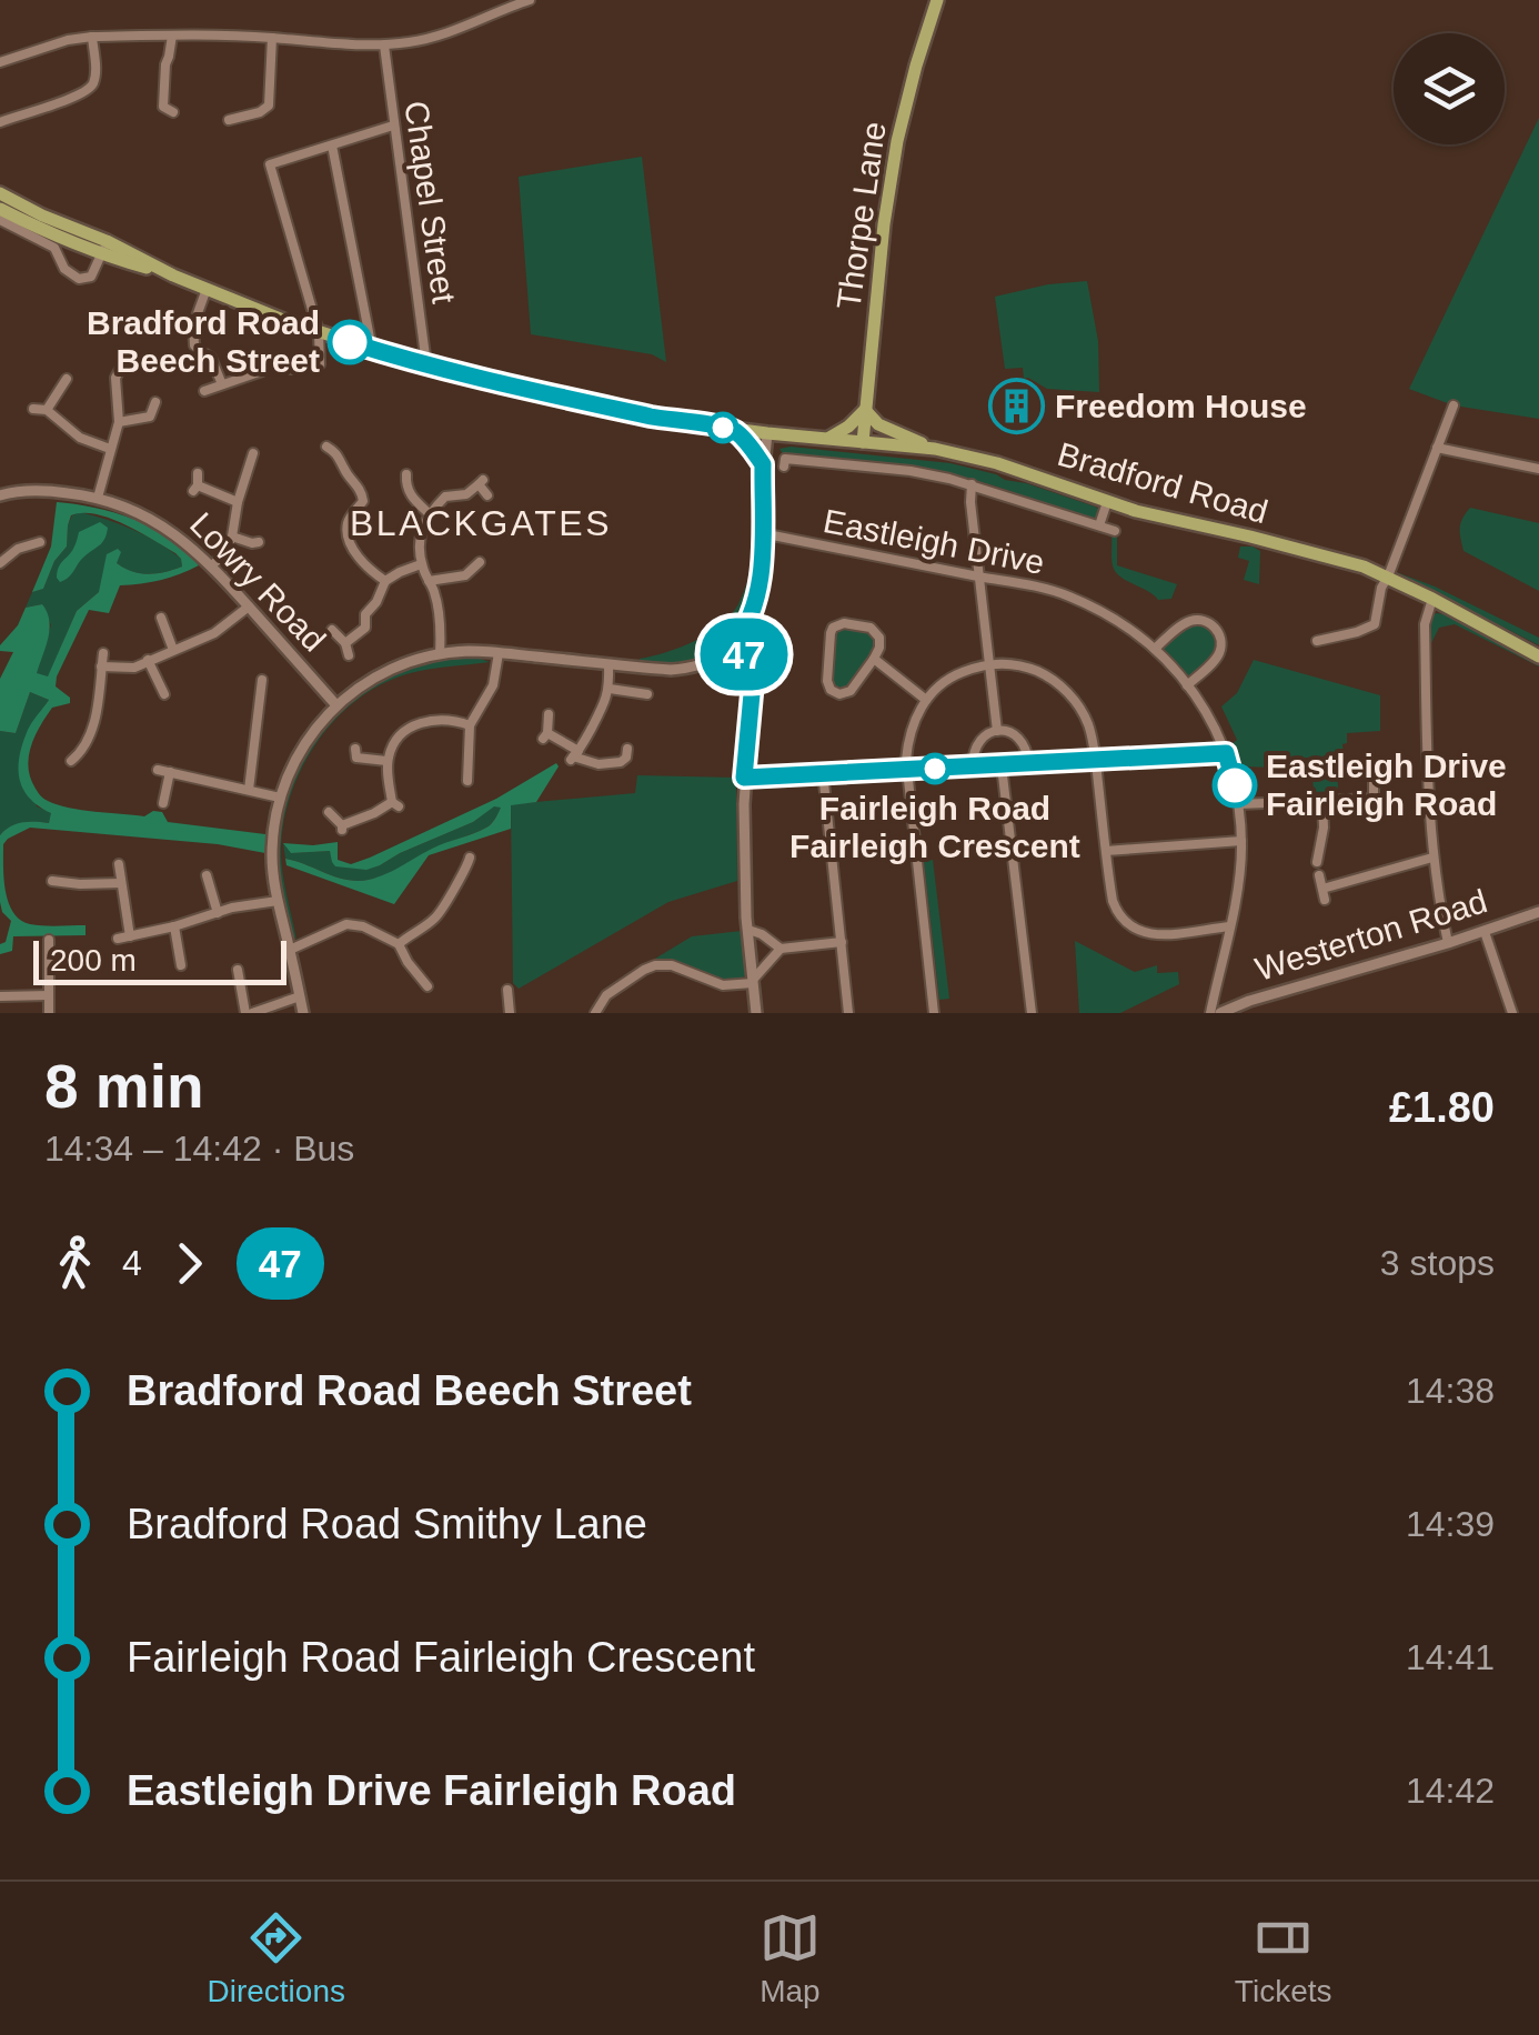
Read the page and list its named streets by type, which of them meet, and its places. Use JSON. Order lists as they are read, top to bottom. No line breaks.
{"streets":{"main road":["Thorpe Lane","Bradford Road"],"street":["Chapel Street","Eastleigh Drive","Lowry Road","Westerton Road"]},"crossings":[["Chapel Street","Bradford Road"],["Thorpe Lane","Bradford Road"]],"districts":["BLACKGATES"],"places":{"other":["Bradford Road Beech Street","Fairleigh Road Fairleigh Crescent","Eastleigh Drive Fairleigh Road"],"building":["Freedom House"]},"lines":["bus line 47"],"scale_bar":"200 m","page":{"on_map":"47","scale":"200 m","heading":["8 min","14:34 – 14:42 · Bus","£1.80"],"legs":["4","47","3 stops"],"list":[{"name":"Bradford Road Beech Street","value":"14:38"},{"name":"Bradford Road Smithy Lane","value":"14:39"},{"name":"Fairleigh Road Fairleigh Crescent","value":"14:41"},{"name":"Eastleigh Drive Fairleigh Road","value":"14:42"}],"tabs":["Directions","Map","Tickets"]}}
